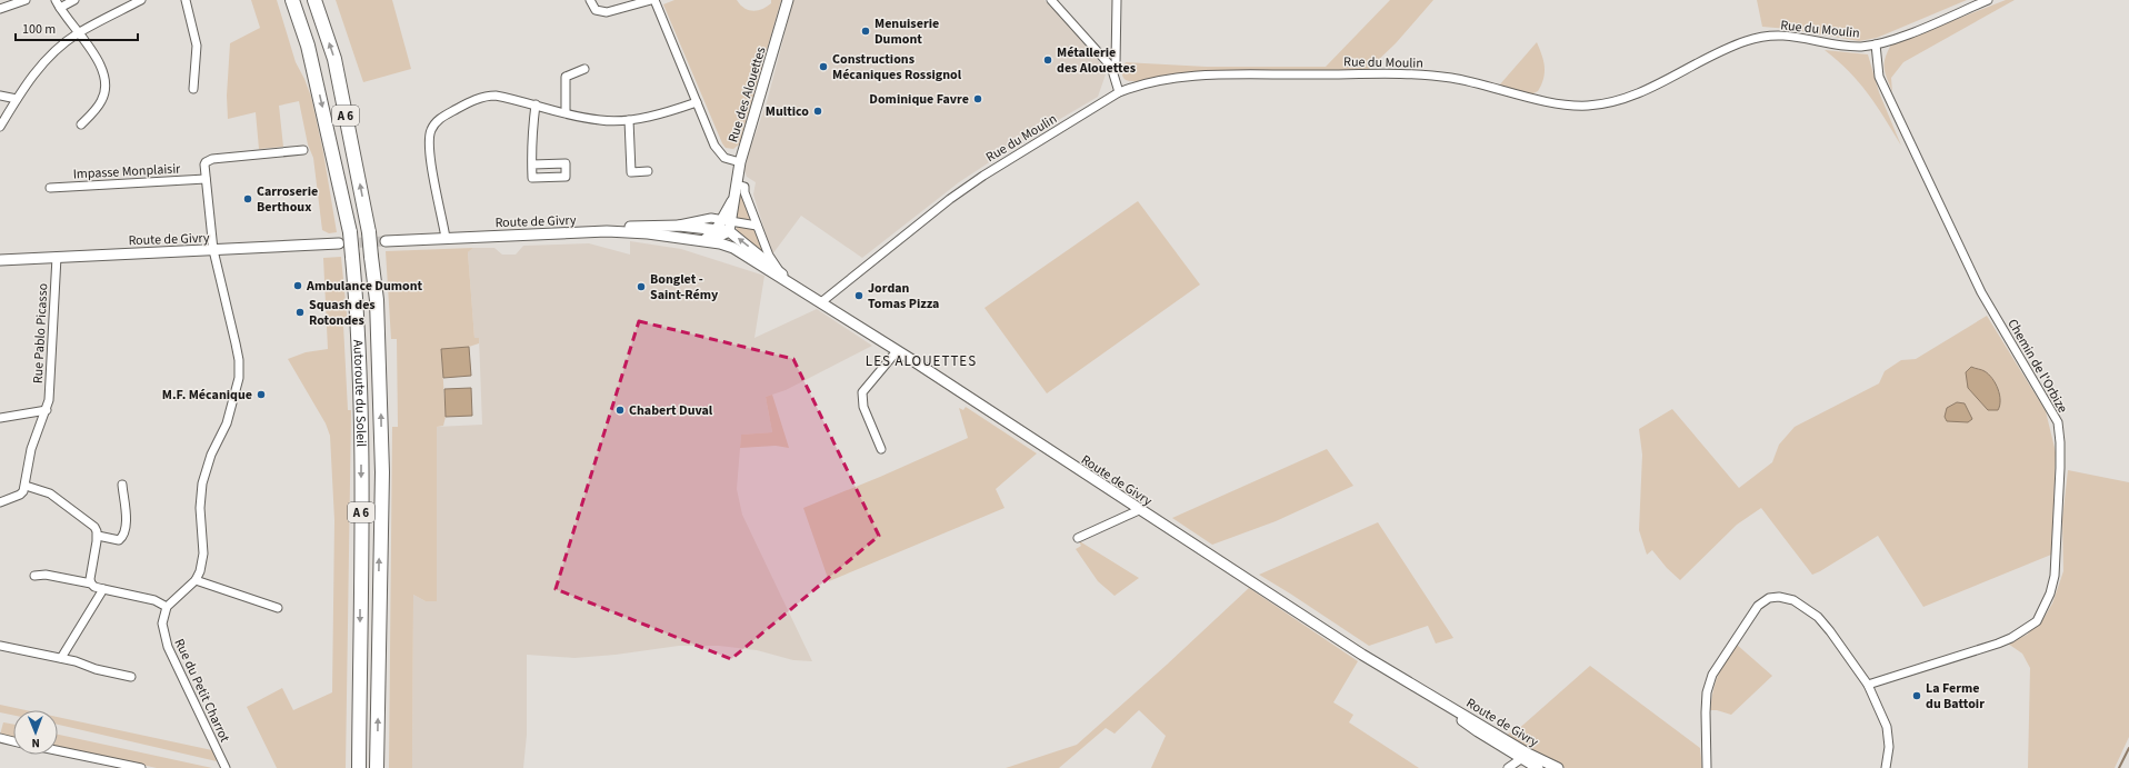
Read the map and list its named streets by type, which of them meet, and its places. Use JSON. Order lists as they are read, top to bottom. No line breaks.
{"streets":{"highway":["A 6","Autoroute du Soleil"],"main road":["Rue des Alouettes","Route de Givry"],"street":["Rue du Moulin","Impasse Monplaisir","Rue Pablo Picasso","Chemin de l'Orbize","Rue du Petit Charrot"]},"crossings":[["Rue du Moulin","Route de Givry"],["Rue du Moulin","Chemin de l'Orbize"],["Rue des Alouettes","Route de Givry"],["Route de Givry","Rue Pablo Picasso"]],"districts":["LES ALOUETTES"],"places":["Menuiserie Dumont","Métallerie des Alouettes","Constructions Mécaniques Rossignol","Dominique Favre","Multico","Carroserie Berthoux","Ambulance Dumont","Bonglet - Saint-Rémy","Jordan Tomas Pizza","Squash des Rotondes","M.F. Mécanique","Chabert Duval","La Ferme du Battoir"],"scale_bar":"100 m","north":"bottom"}
